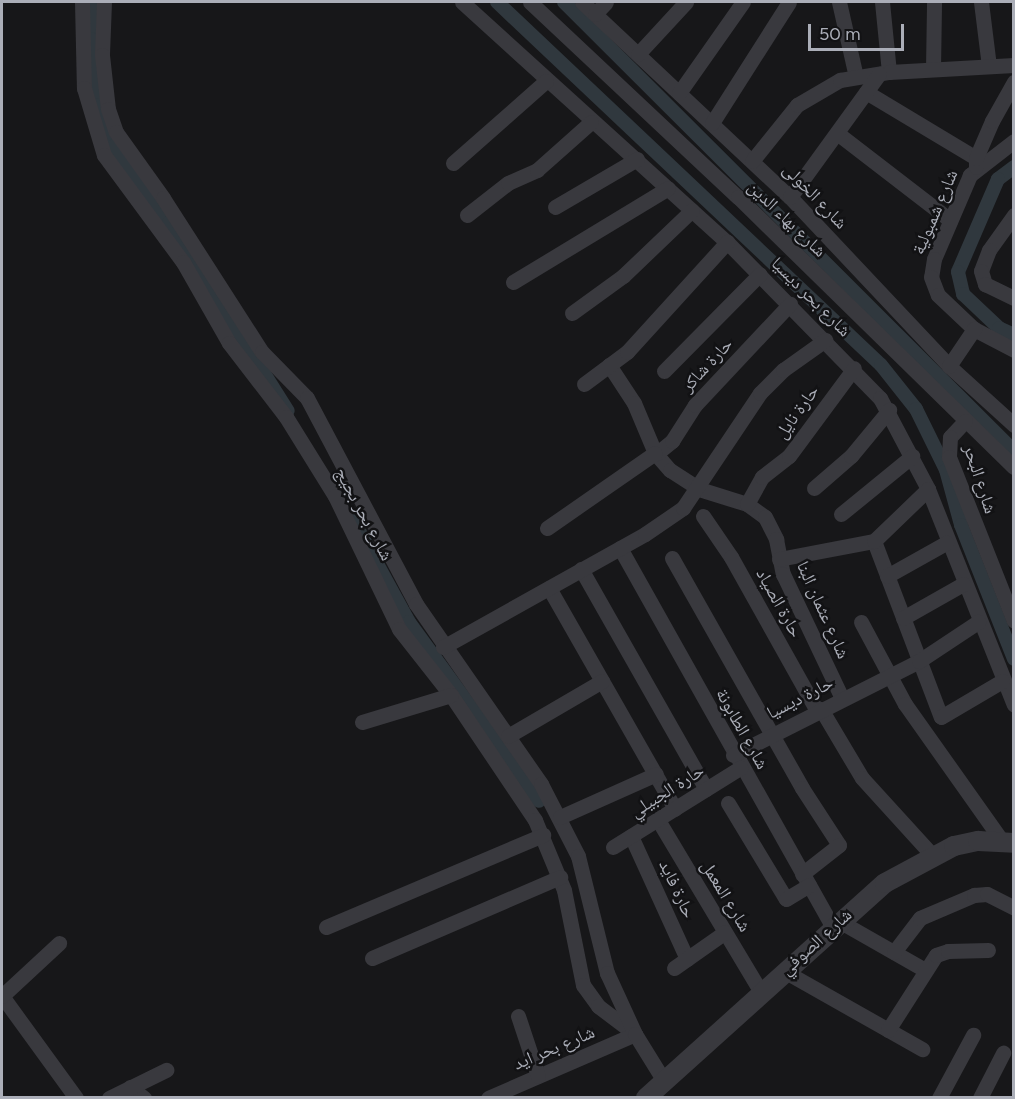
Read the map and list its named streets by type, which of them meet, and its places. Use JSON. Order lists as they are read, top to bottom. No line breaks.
{"streets":{"street":["شارع الخولى","شارع شمبولية","شارع بهاء الدين","شارع بحر ديسيا","حارة شاكر","حارة نايل","شارع البحر","شارع بحر بجيج","حارة الصياد","شارع عثمان البنا","حارة ديسيا","شارع الطابونة","حارة الجبيلي","حارة فايد","شارع المعمل","شارع الصوفي","شارع بحر ايد"]},"crossings":[["شارع بهاء الدين","شارع البحر"],["شارع بحر ديسيا","حارة شاكر"],["شارع بحر ديسيا","حارة نايل"],["شارع بحر ديسيا","حارة ديسيا"],["حارة شاكر","شارع عثمان البنا"],["حارة نايل","شارع عثمان البنا"],["شارع بحر بجيج","شارع الصوفي"],["شارع بحر بجيج","شارع بحر ايد"],["حارة الصياد","حارة ديسيا"],["حارة الصياد","شارع الصوفي"],["شارع عثمان البنا","حارة ديسيا"],["حارة ديسيا","شارع الطابونة"],["حارة ديسيا","حارة الجبيلي"],["شارع الطابونة","حارة الجبيلي"],["شارع الطابونة","شارع الصوفي"],["حارة الجبيلي","حارة فايد"],["حارة الجبيلي","شارع المعمل"],["شارع المعمل","شارع الصوفي"]],"scale_bar":"50 m"}
